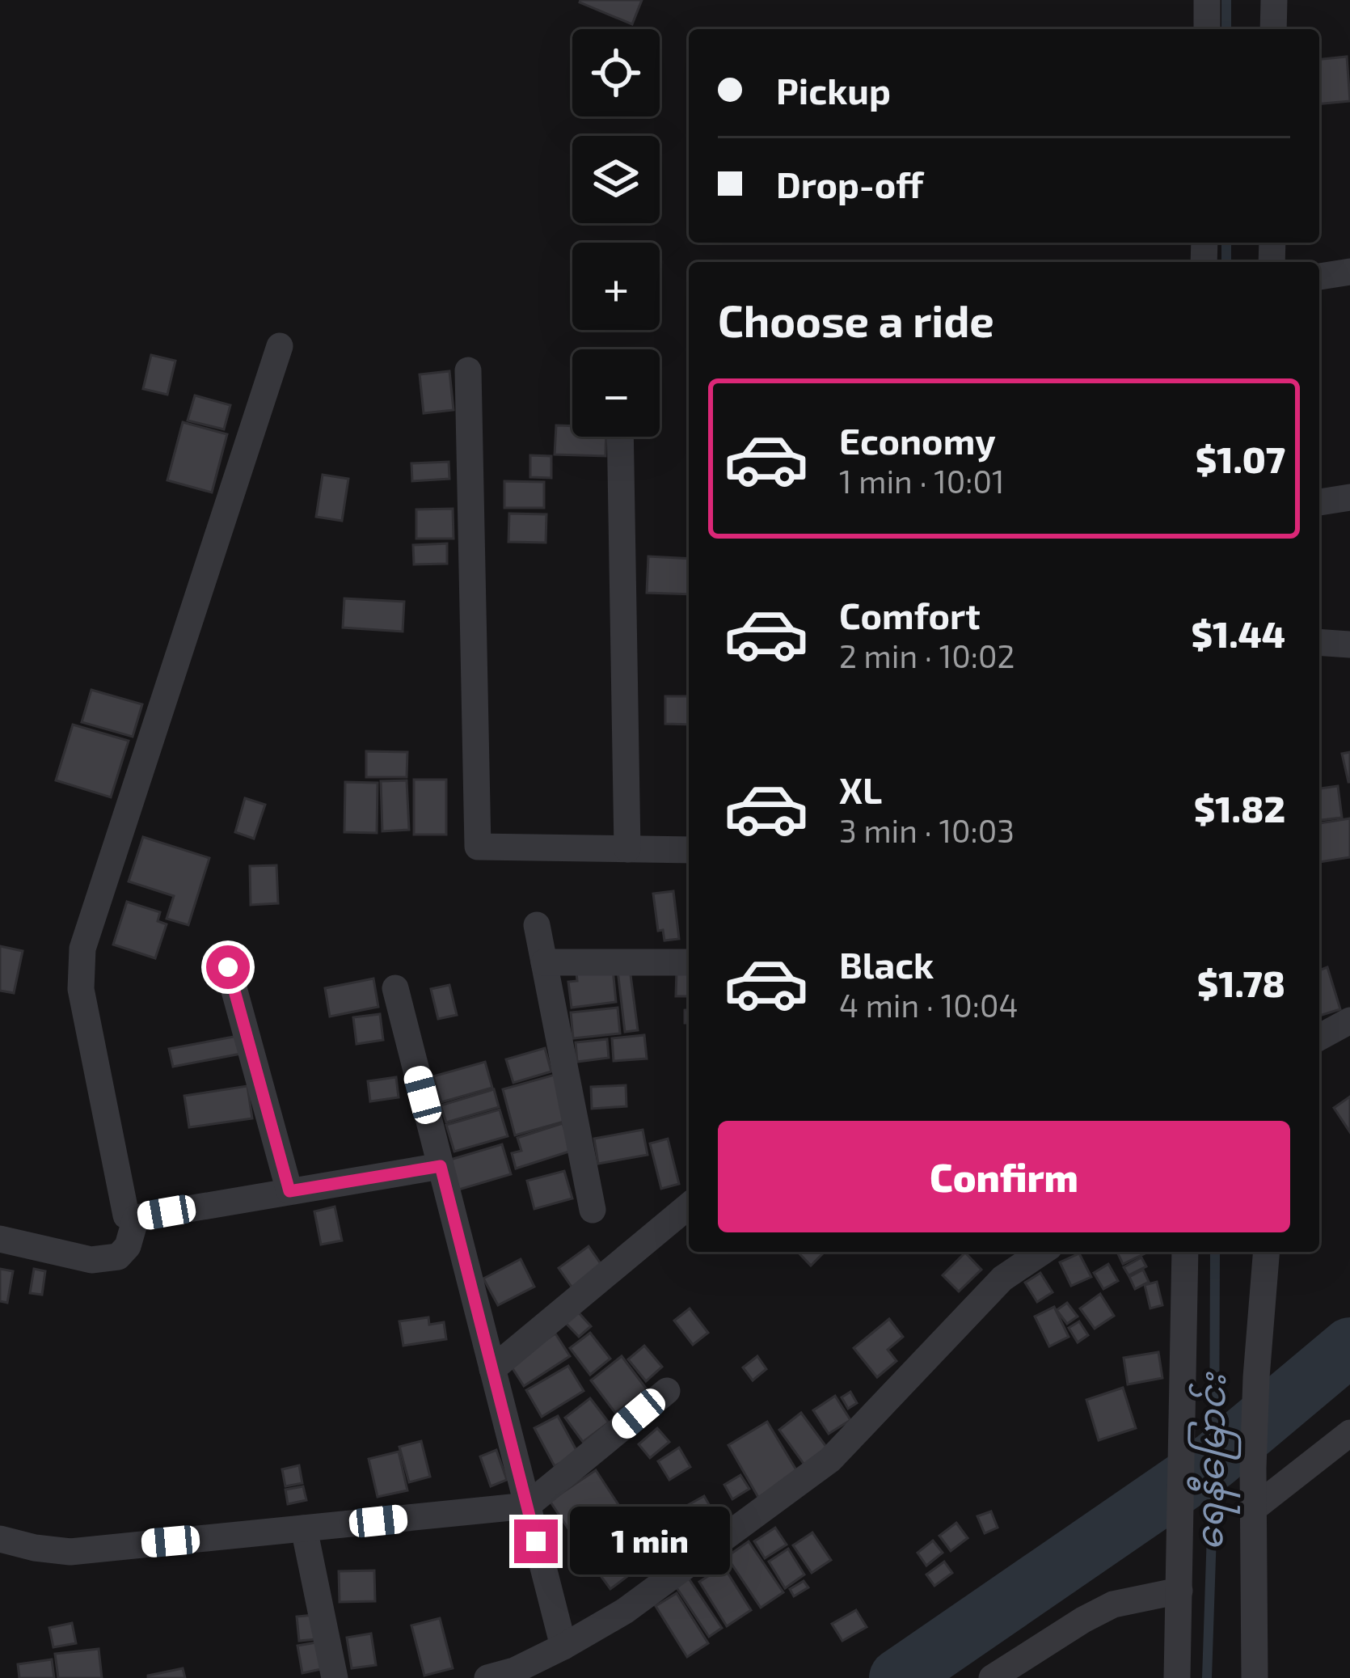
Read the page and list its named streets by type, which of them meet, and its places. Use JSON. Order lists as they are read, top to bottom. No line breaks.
{"water":["ရေနီမြောင်း"],"page":{"map_buttons":["+","−"],"banner":["Pickup","Drop-off"],"heading":"Choose a ride","list":[{"name":"Economy","note":"1 min · 10:01","value":"$1.07"},{"name":"Comfort","note":"2 min · 10:02","value":"$1.44"},{"name":"XL","note":"3 min · 10:03","value":"$1.82"},{"name":"Black","note":"4 min · 10:04","value":"$1.78"}],"buttons":"Confirm","bubble":"1 min"}}
